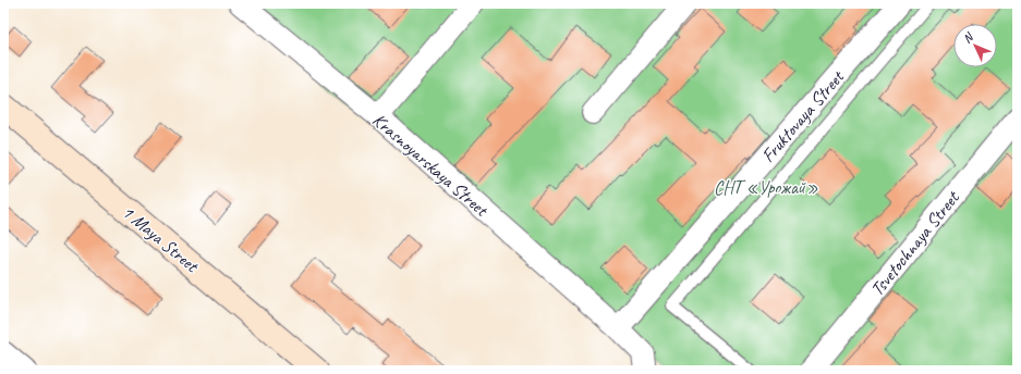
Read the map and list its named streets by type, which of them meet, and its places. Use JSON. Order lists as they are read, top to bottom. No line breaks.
{"streets":{"street":["Fruktovaya Street","Krasnoyarskaya Street","1 Maya Street","Tsvetochnaya Street"]},"crossings":[["Fruktovaya Street","Krasnoyarskaya Street"]],"parks":["СНТ «Урожай»"],"north":"top left"}
